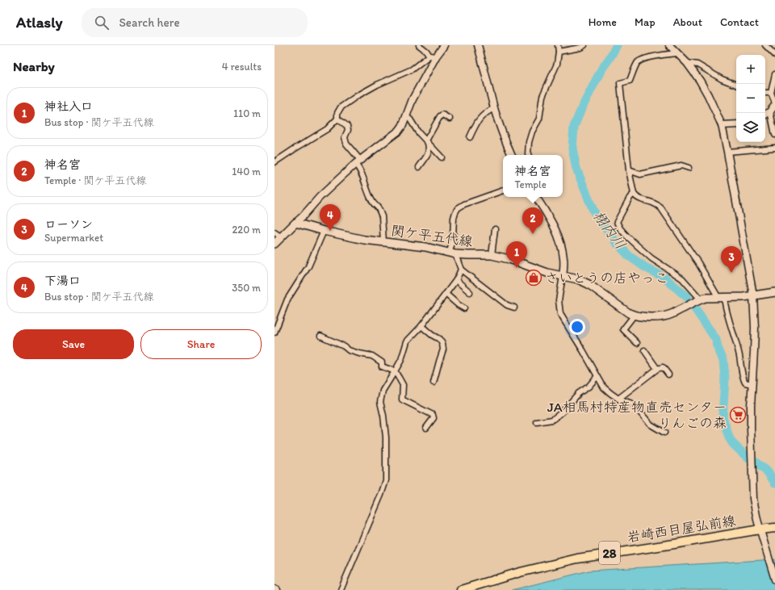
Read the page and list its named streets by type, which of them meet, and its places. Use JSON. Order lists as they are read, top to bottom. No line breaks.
{"streets":{"main road":["関ケ平五代線","岩崎西目屋弘前線","28"]},"water":["栩内川"],"places":{"shop":["さいとうの店やっこ"],"supermarket":["JA相馬村特産物直売センター りんごの森"]},"page":{"header":"Atlasly","search":"Search here","nav":["Home","Map","About","Contact"],"heading":["Nearby","4 results"],"map_buttons":["+","−"],"list":[{"mark":"1","name":"神社入口","note":"Bus stop · 関ケ平五代線","value":"110 m"},{"mark":"2","name":"神名宮","note":"Temple · 関ケ平五代線","value":"140 m"},{"mark":"3","name":"ローソン","note":"Supermarket","value":"220 m"},{"mark":"4","name":"下湯口","note":"Bus stop · 関ケ平五代線","value":"350 m"}],"popup":["神名宮","Temple"],"pins":["4","2","1","3"],"buttons":["Save","Share"]}}
